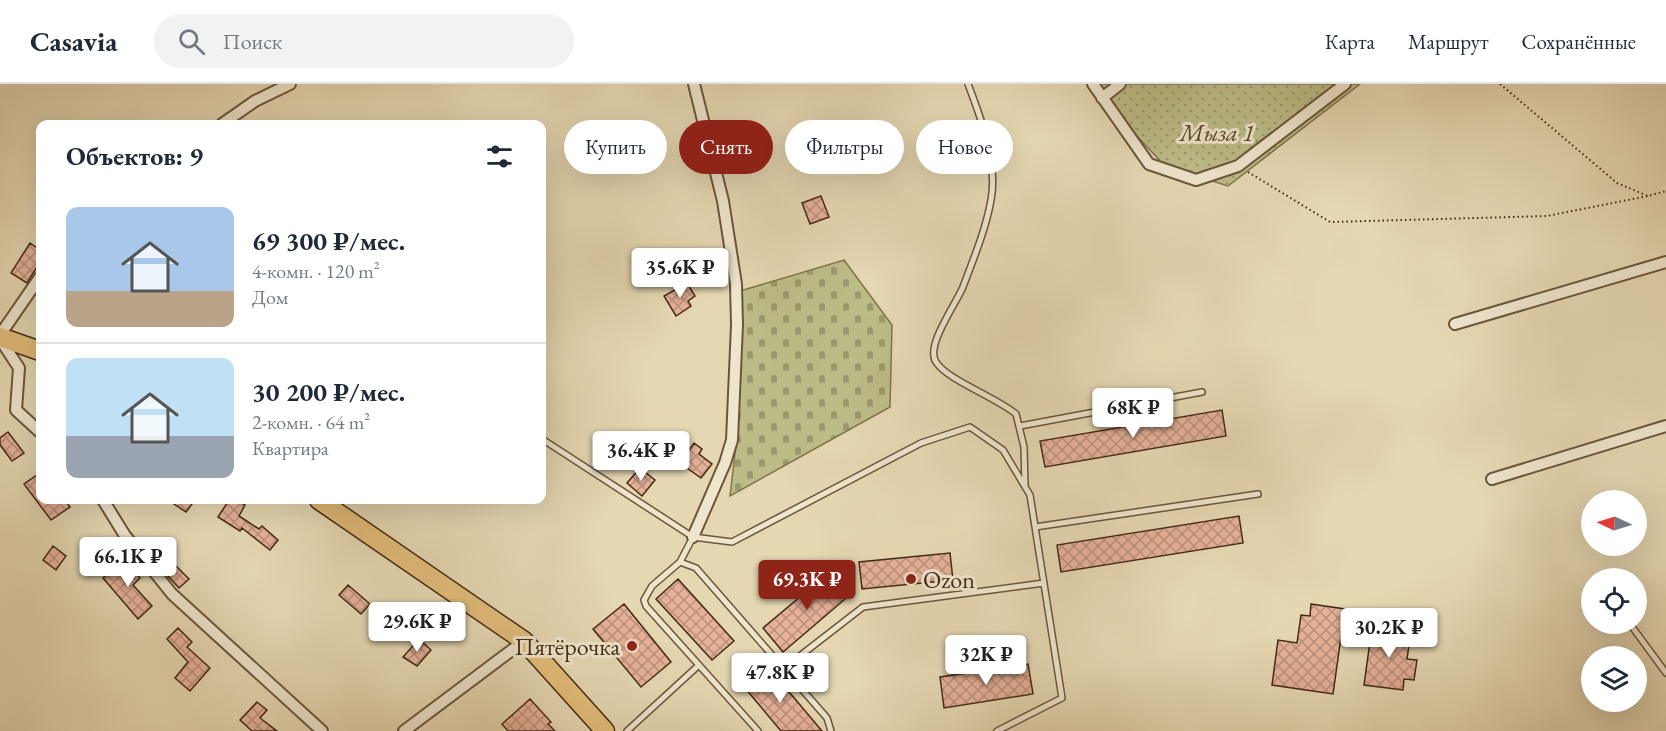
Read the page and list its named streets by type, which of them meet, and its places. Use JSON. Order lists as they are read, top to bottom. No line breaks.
{"parks":["Мыза 1"],"places":["Ozon","Пятёрочка"],"north":"left","page":{"header":"Casavia","search":"Поиск","nav":["Карта","Маршрут","Сохранённые"],"chip":["Купить","Снять","Фильтры","Новое"],"heading":"Объектов: 9","list":[{"name":"69 300 ₽/мес.","note":"4-комн. · 120 m² · Дом"},{"name":"30 200 ₽/мес.","note":"2-комн. · 64 m² · Квартира"}],"price":["35.6K ₽","68K ₽","36.4K ₽","66.1K ₽","69.3K ₽","29.6K ₽","30.2K ₽","32K ₽","47.8K ₽"]}}
